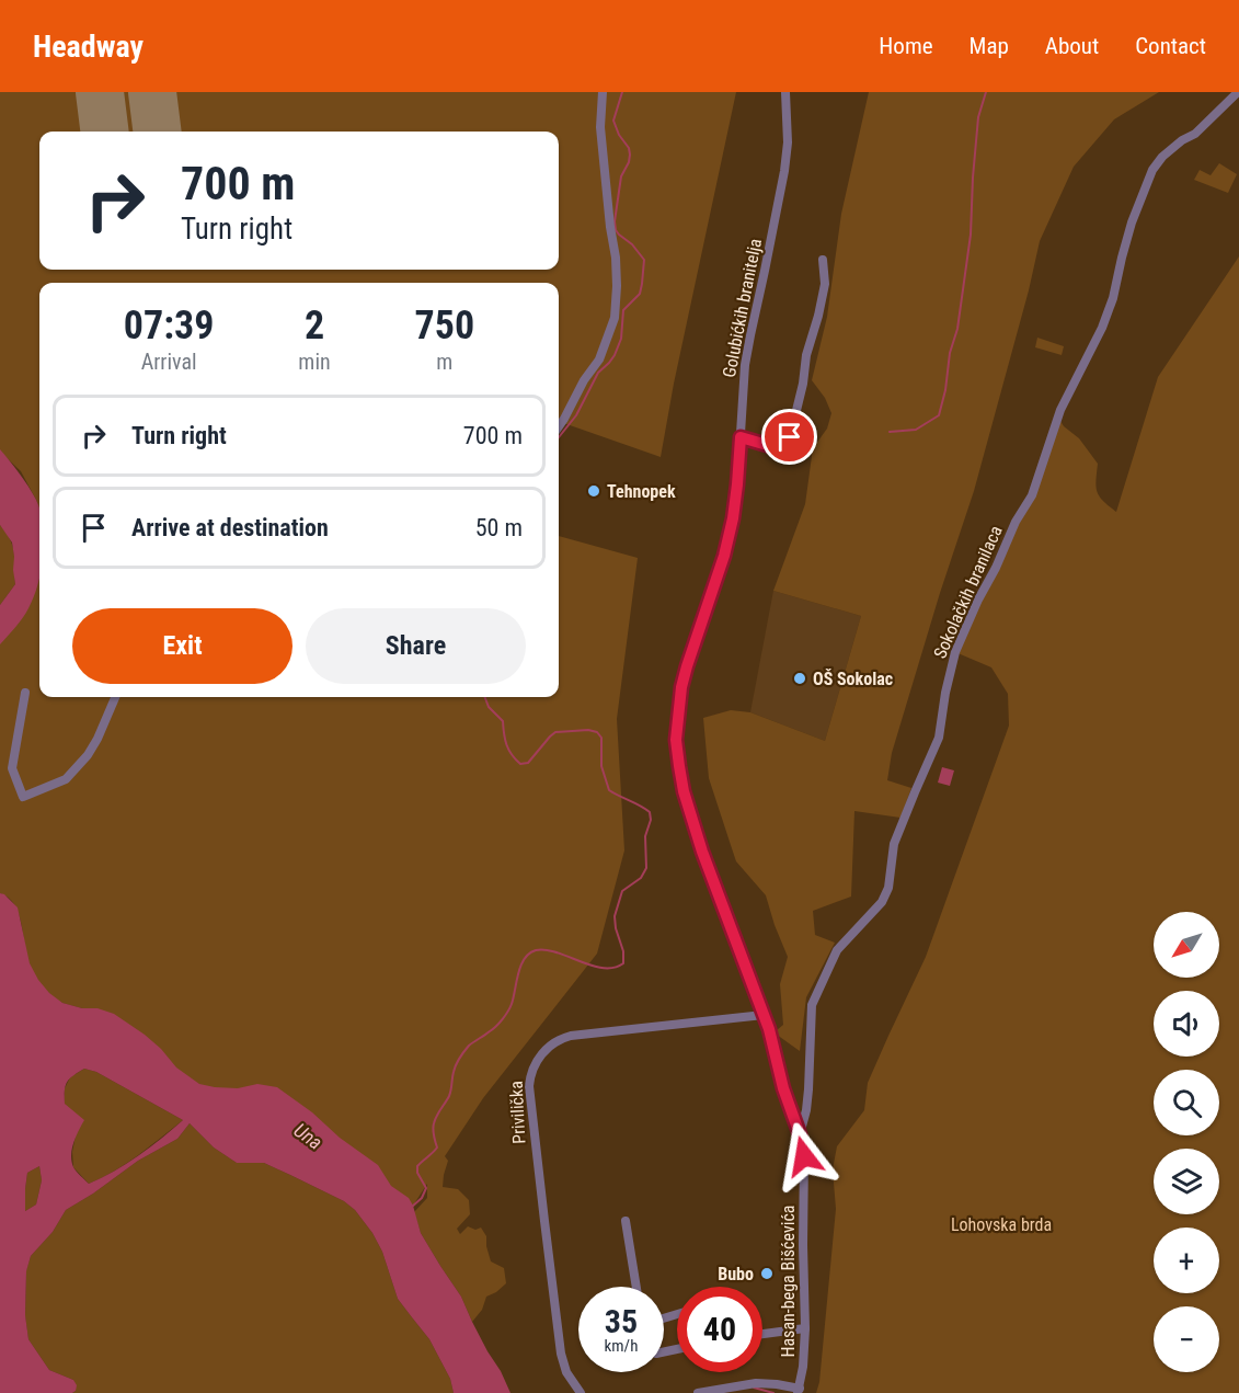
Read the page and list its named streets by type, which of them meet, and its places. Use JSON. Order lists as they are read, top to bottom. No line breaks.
{"streets":{"street":["Golubićkih branitelja","Sokolačkih branilaca","Privilička","Hasan-bega Bišćevića"]},"crossings":[["Golubićkih branitelja","Sokolačkih branilaca"],["Golubićkih branitelja","Privilička"],["Golubićkih branitelja","Hasan-bega Bišćevića"],["Sokolačkih branilaca","Hasan-bega Bišćevića"]],"water":["Una"],"parks":["Lohovska brda"],"places":["Tehnopek","OŠ Sokolac","Bubo"],"north":"bottom left","page":{"header":"Headway","nav":["Home","Map","About","Contact"],"turn":["700 m","Turn right"],"eta":["07:39","Arrival","2","min","750","m"],"list":[{"name":"Turn right","value":"700 m"},{"name":"Arrive at destination","value":"50 m"}],"buttons":["Exit","Share"],"map_buttons":["+","−"],"speed":"35 km/h","limit":"40"}}
